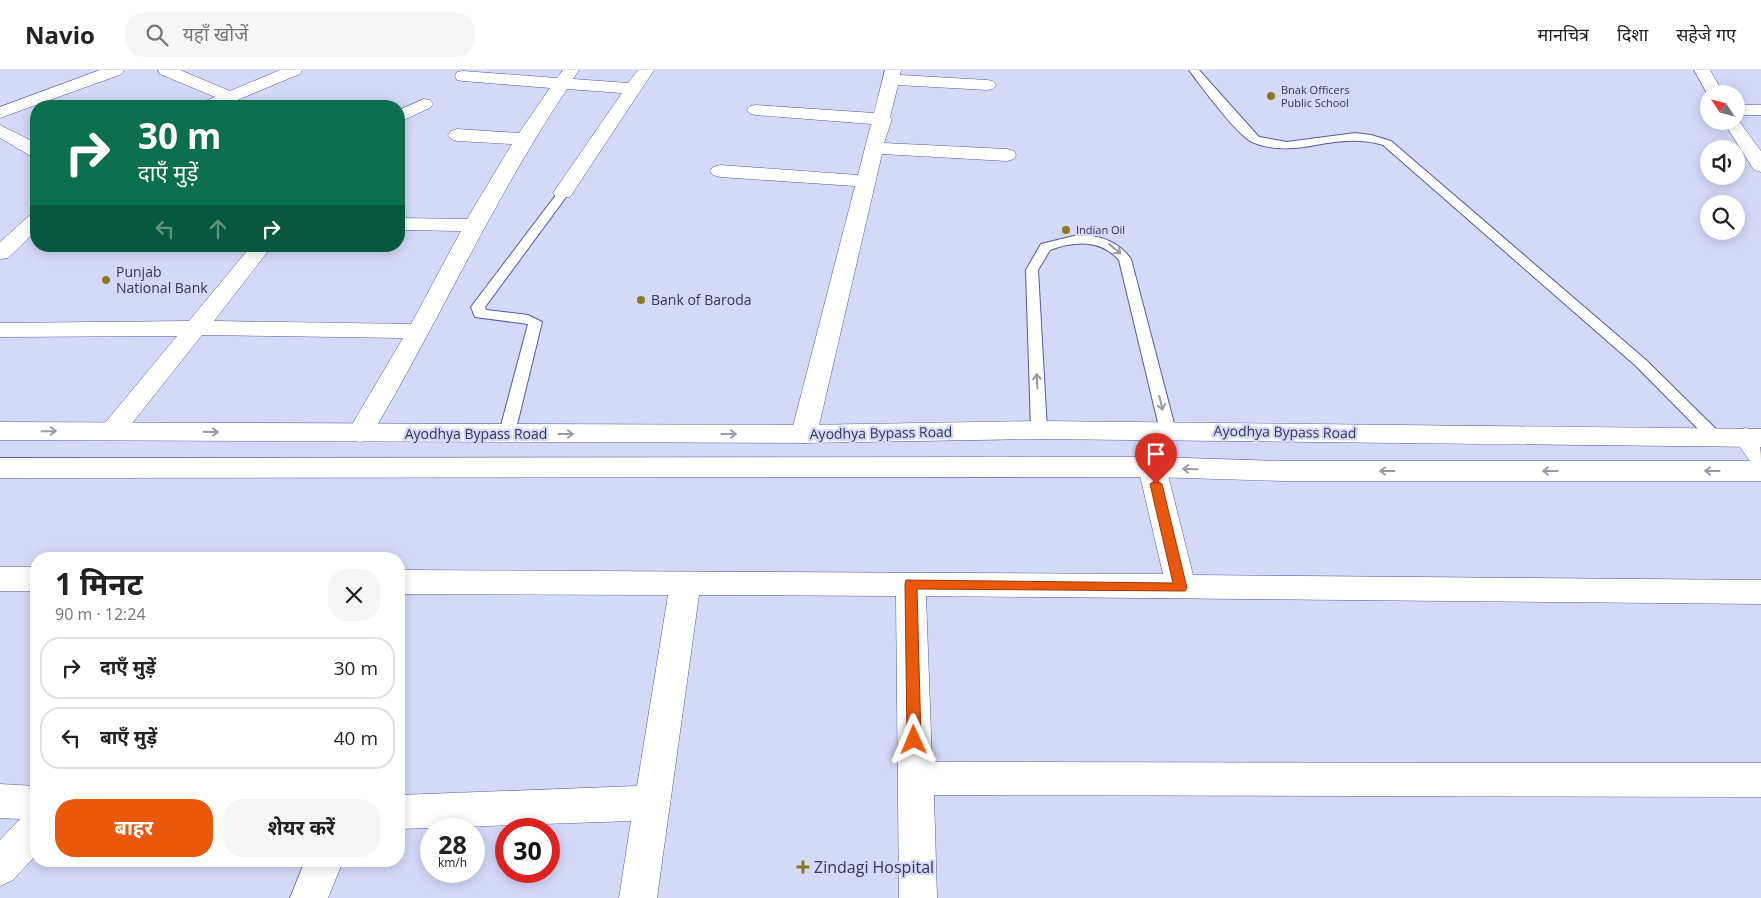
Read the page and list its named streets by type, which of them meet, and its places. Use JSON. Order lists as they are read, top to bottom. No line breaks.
{"streets":{"street":["Ayodhya Bypass Road"]},"places":{"other":["Bnak Officers Public School","Indian Oil","Punjab National Bank","Bank of Baroda"],"health":["Zindagi Hospital"]},"north":"top left","page":{"header":"Navio","search":"यहाँ खोजें","nav":["मानचित्र","दिशा","सहेजे गए"],"turn":["30 m","दाएँ मुड़ें"],"heading":["1 मिनट","90 m · 12:24"],"list":[{"name":"दाएँ मुड़ें","value":"30 m"},{"name":"बाएँ मुड़ें","value":"40 m"}],"buttons":["बाहर","शेयर करें"],"speed":"28 km/h","limit":"30"}}
